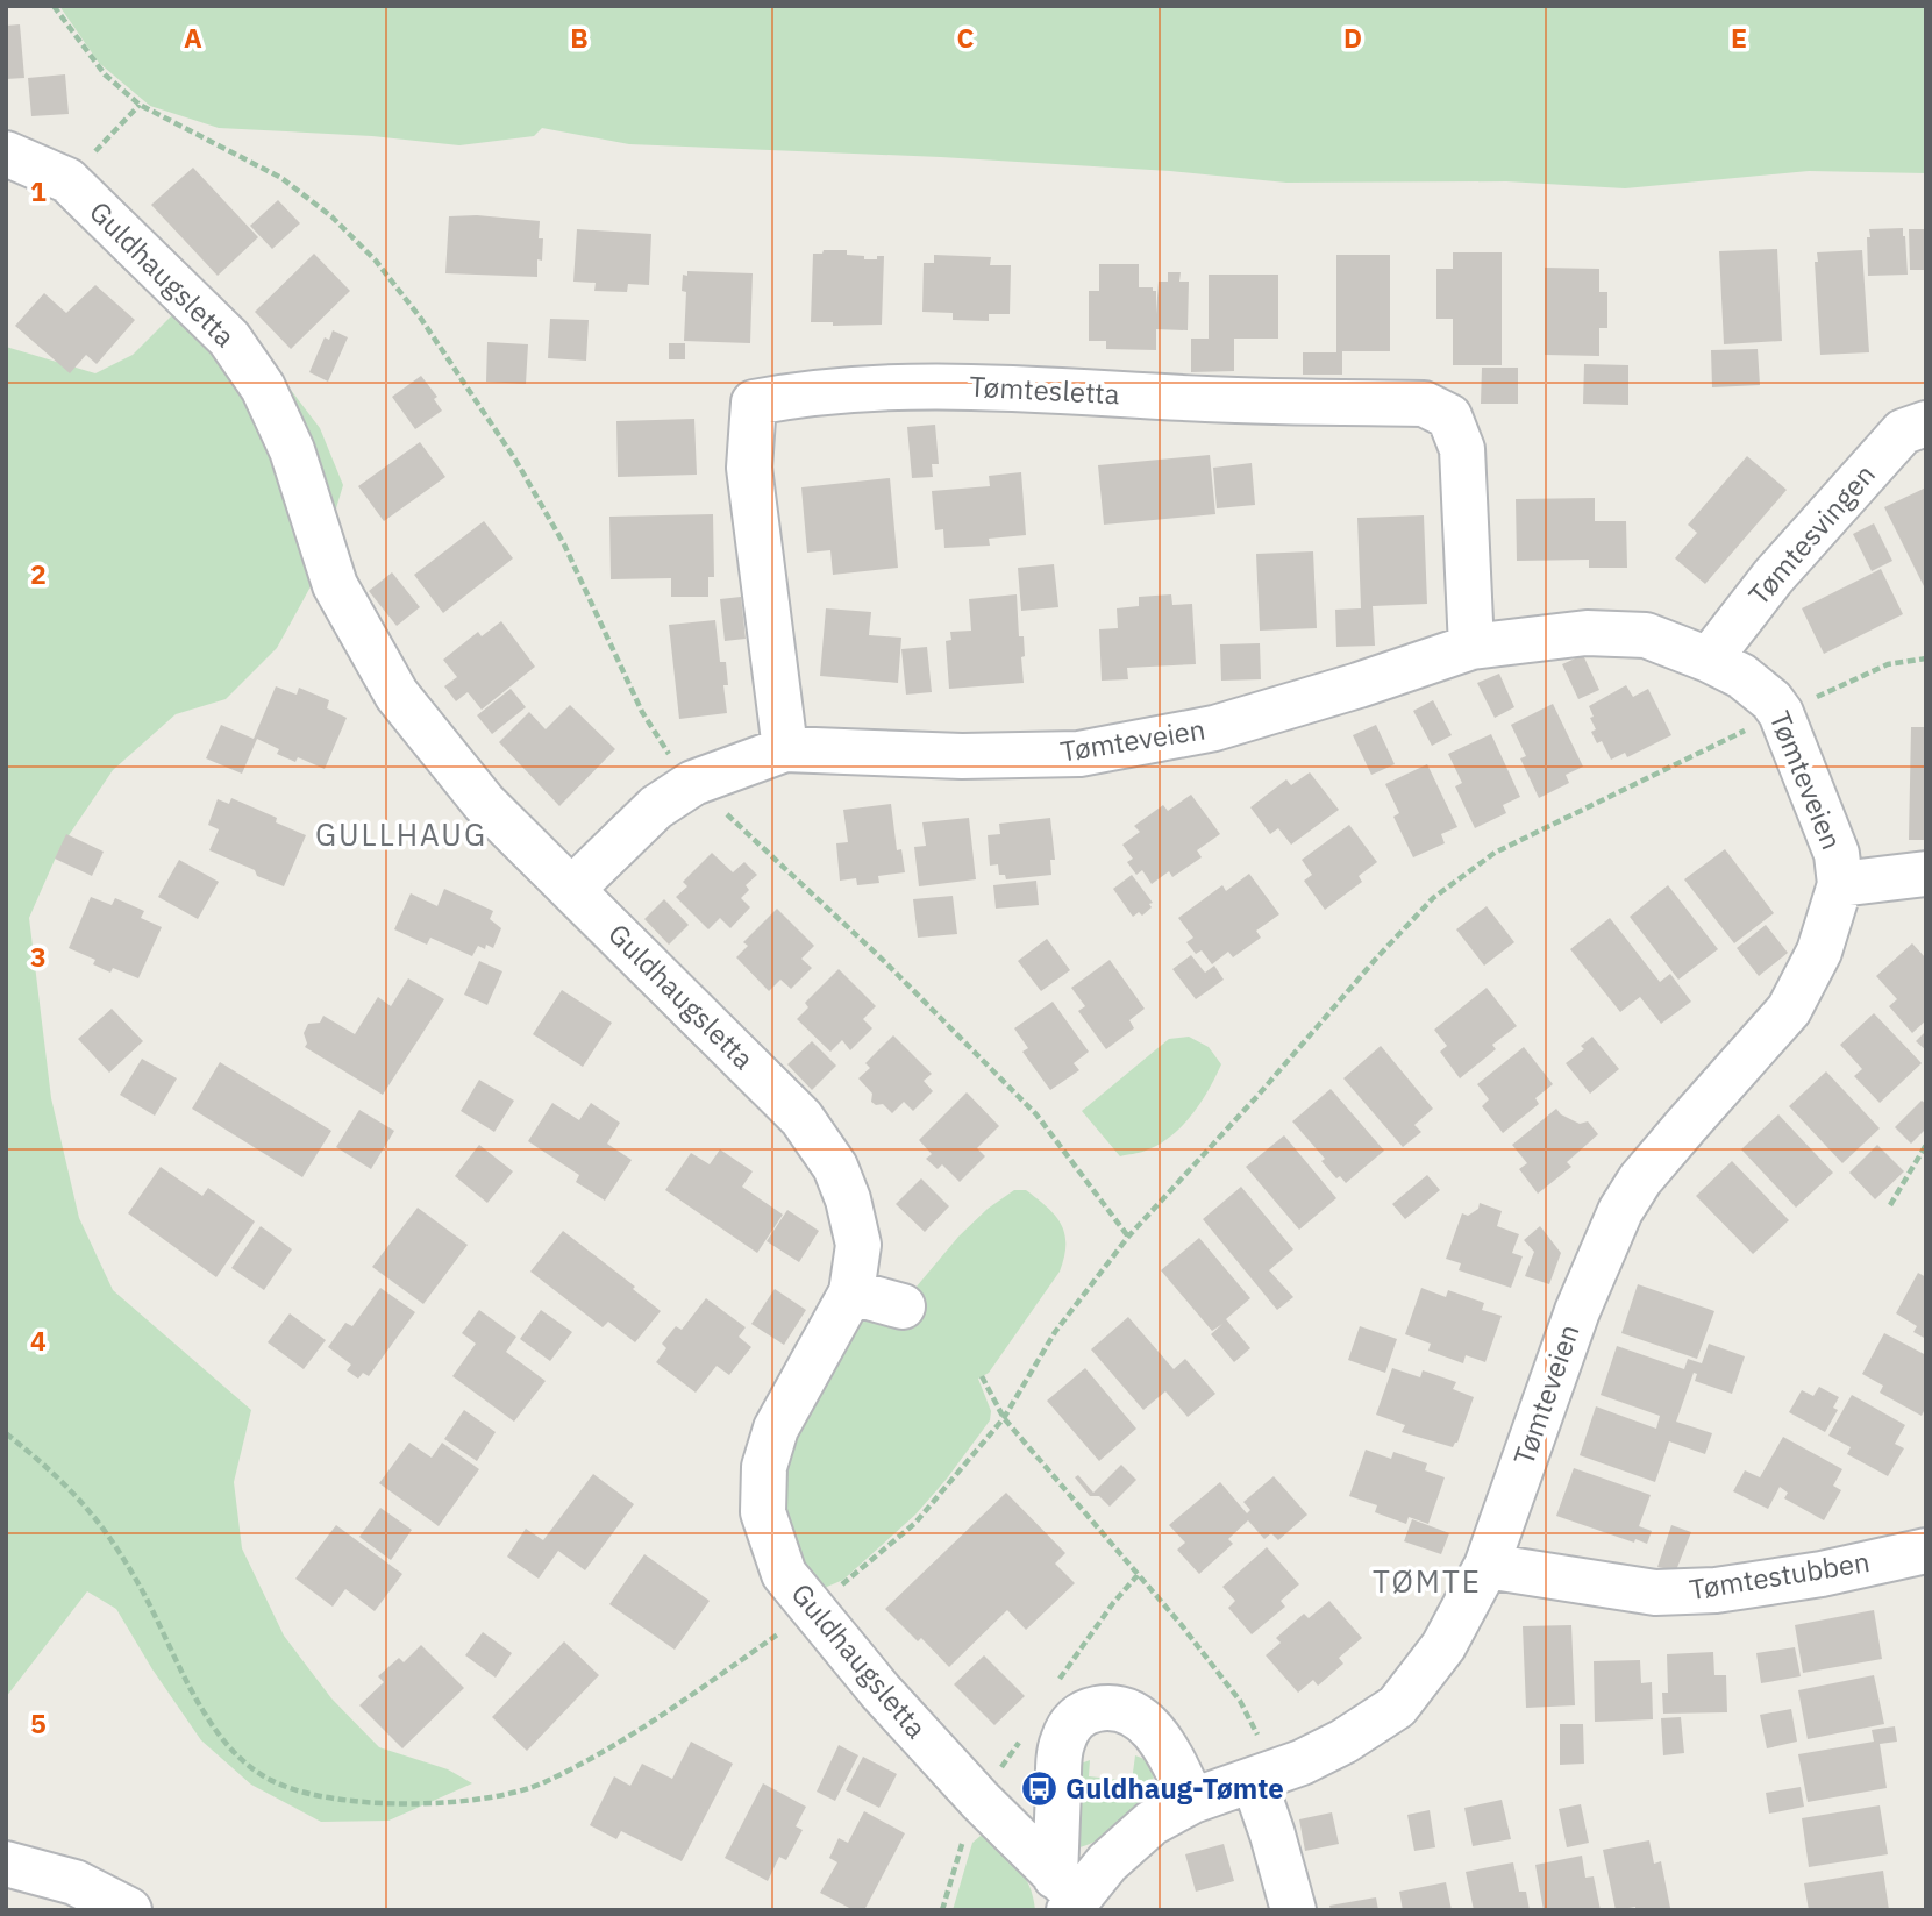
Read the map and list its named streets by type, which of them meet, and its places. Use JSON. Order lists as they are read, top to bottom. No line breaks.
{"streets":{"street":["Guldhaugsletta","Tømtesletta","Tømtesvingen","Tømteveien","Tømtestubben"]},"crossings":[["Guldhaugsletta","Tømteveien"],["Tømtesletta","Tømteveien"],["Tømtesvingen","Tømteveien"],["Tømteveien","Tømtestubben"]],"districts":["GULLHAUG","TØMTE"],"places":{"bus stop":["Guldhaug-Tømte"]},"grid":{"columns":["A","B","C","D","E"],"rows":["1","2","3","4","5"]}}
